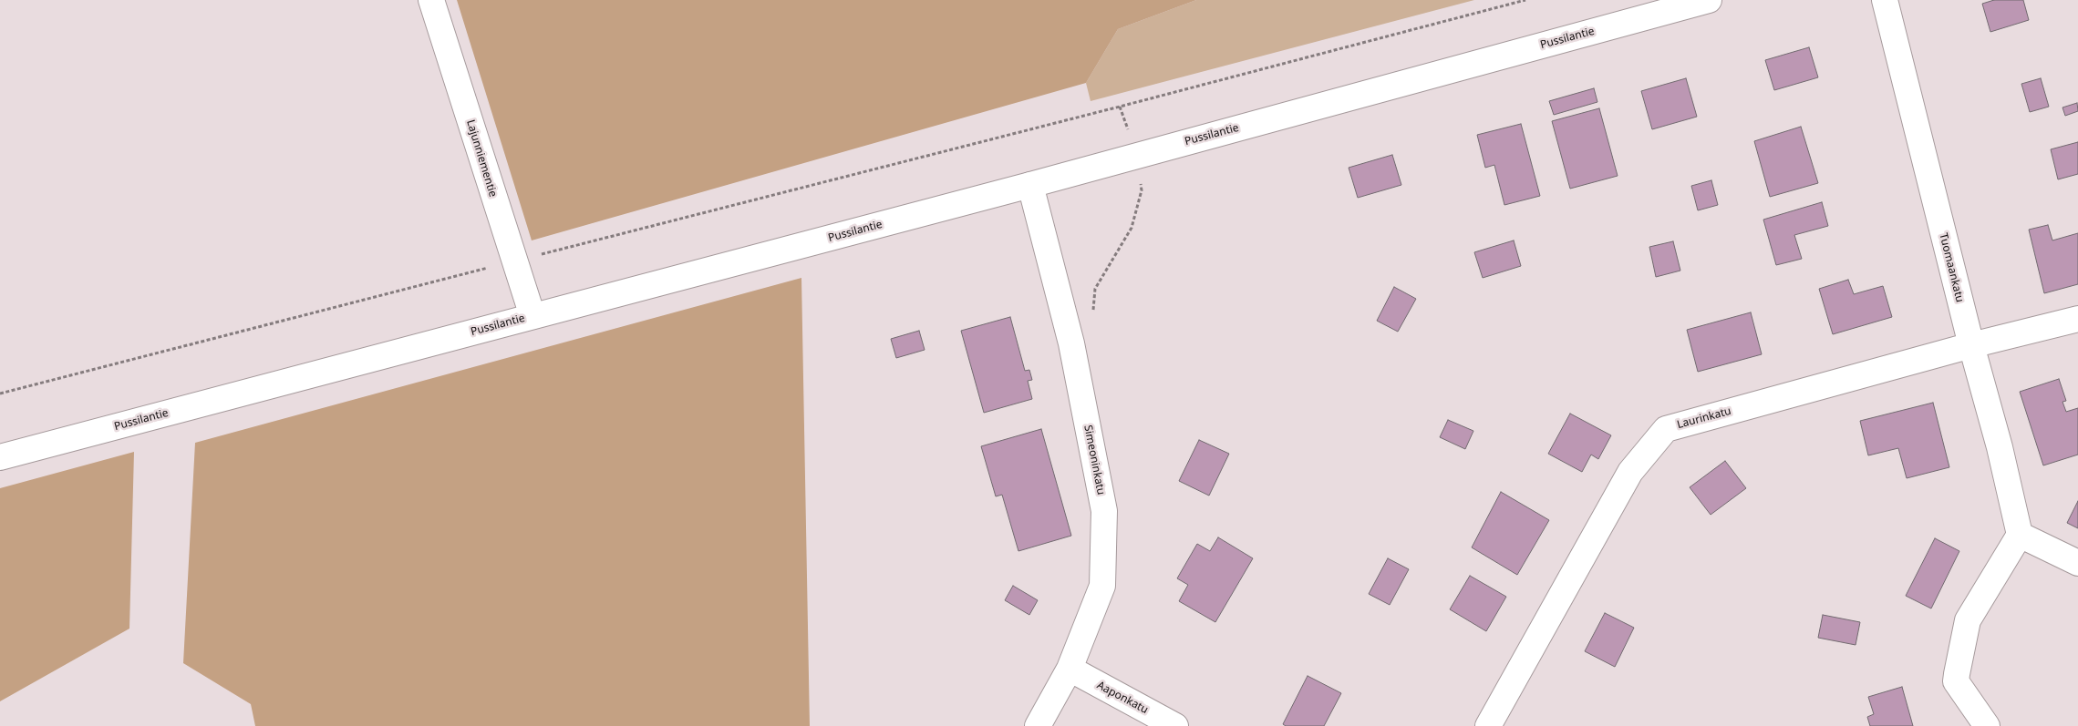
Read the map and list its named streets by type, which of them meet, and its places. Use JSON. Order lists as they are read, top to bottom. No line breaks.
{"streets":{"street":["Pussilantie","Lajunniementie","Tuomaankatu","Laurinkatu","Simeoninkatu","Aaponkatu"]},"crossings":[["Pussilantie","Lajunniementie"],["Pussilantie","Simeoninkatu"],["Tuomaankatu","Laurinkatu"],["Simeoninkatu","Aaponkatu"]]}
